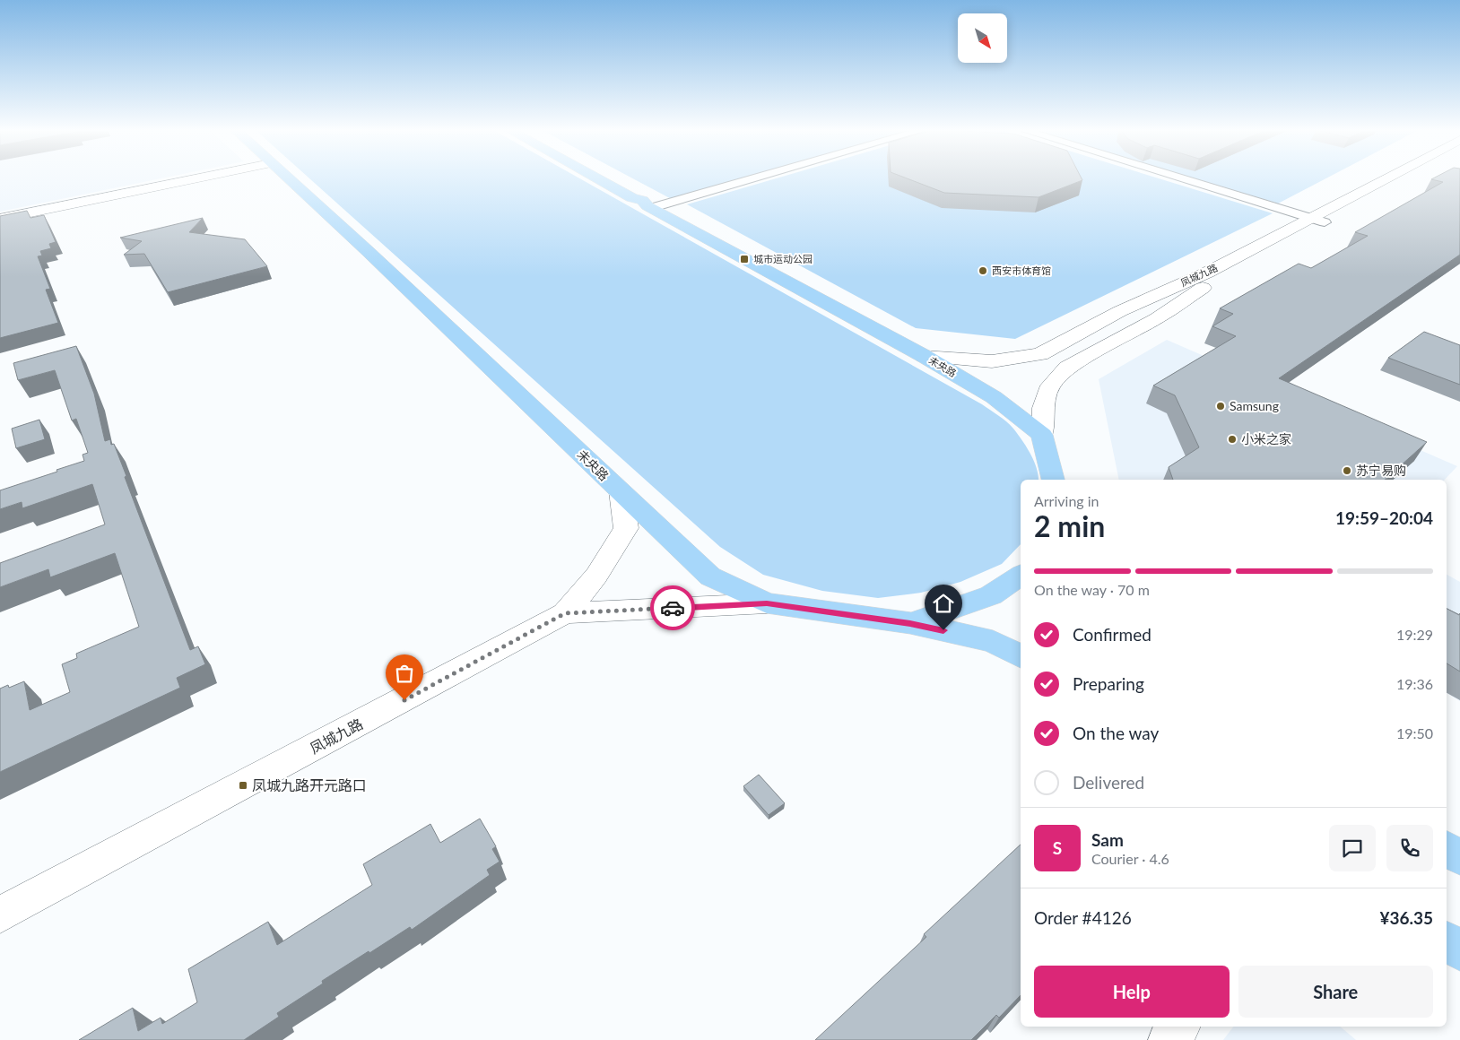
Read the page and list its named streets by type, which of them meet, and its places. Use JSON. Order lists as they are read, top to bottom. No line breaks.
{"streets":{"main road":["未央路"],"street":["凤城九路"]},"crossings":[["凤城九路","未央路"]],"places":{"transit":["城市运动公园","凤城九路开元路口"],"other":["西安市体育馆","Samsung","小米之家","苏宁易购"]},"north":"bottom right","page":{"heading":["2 min","Arriving in","19:59–20:04"],"panel":["Sam","Courier · 4.6","Order #4126","¥36.35"],"bar":"On the way · 70 m","list":[["Confirmed","19:29"],["Preparing","19:36"],["On the way","19:50"],"Delivered"],"round":"S","buttons":["Help","Share"]}}
